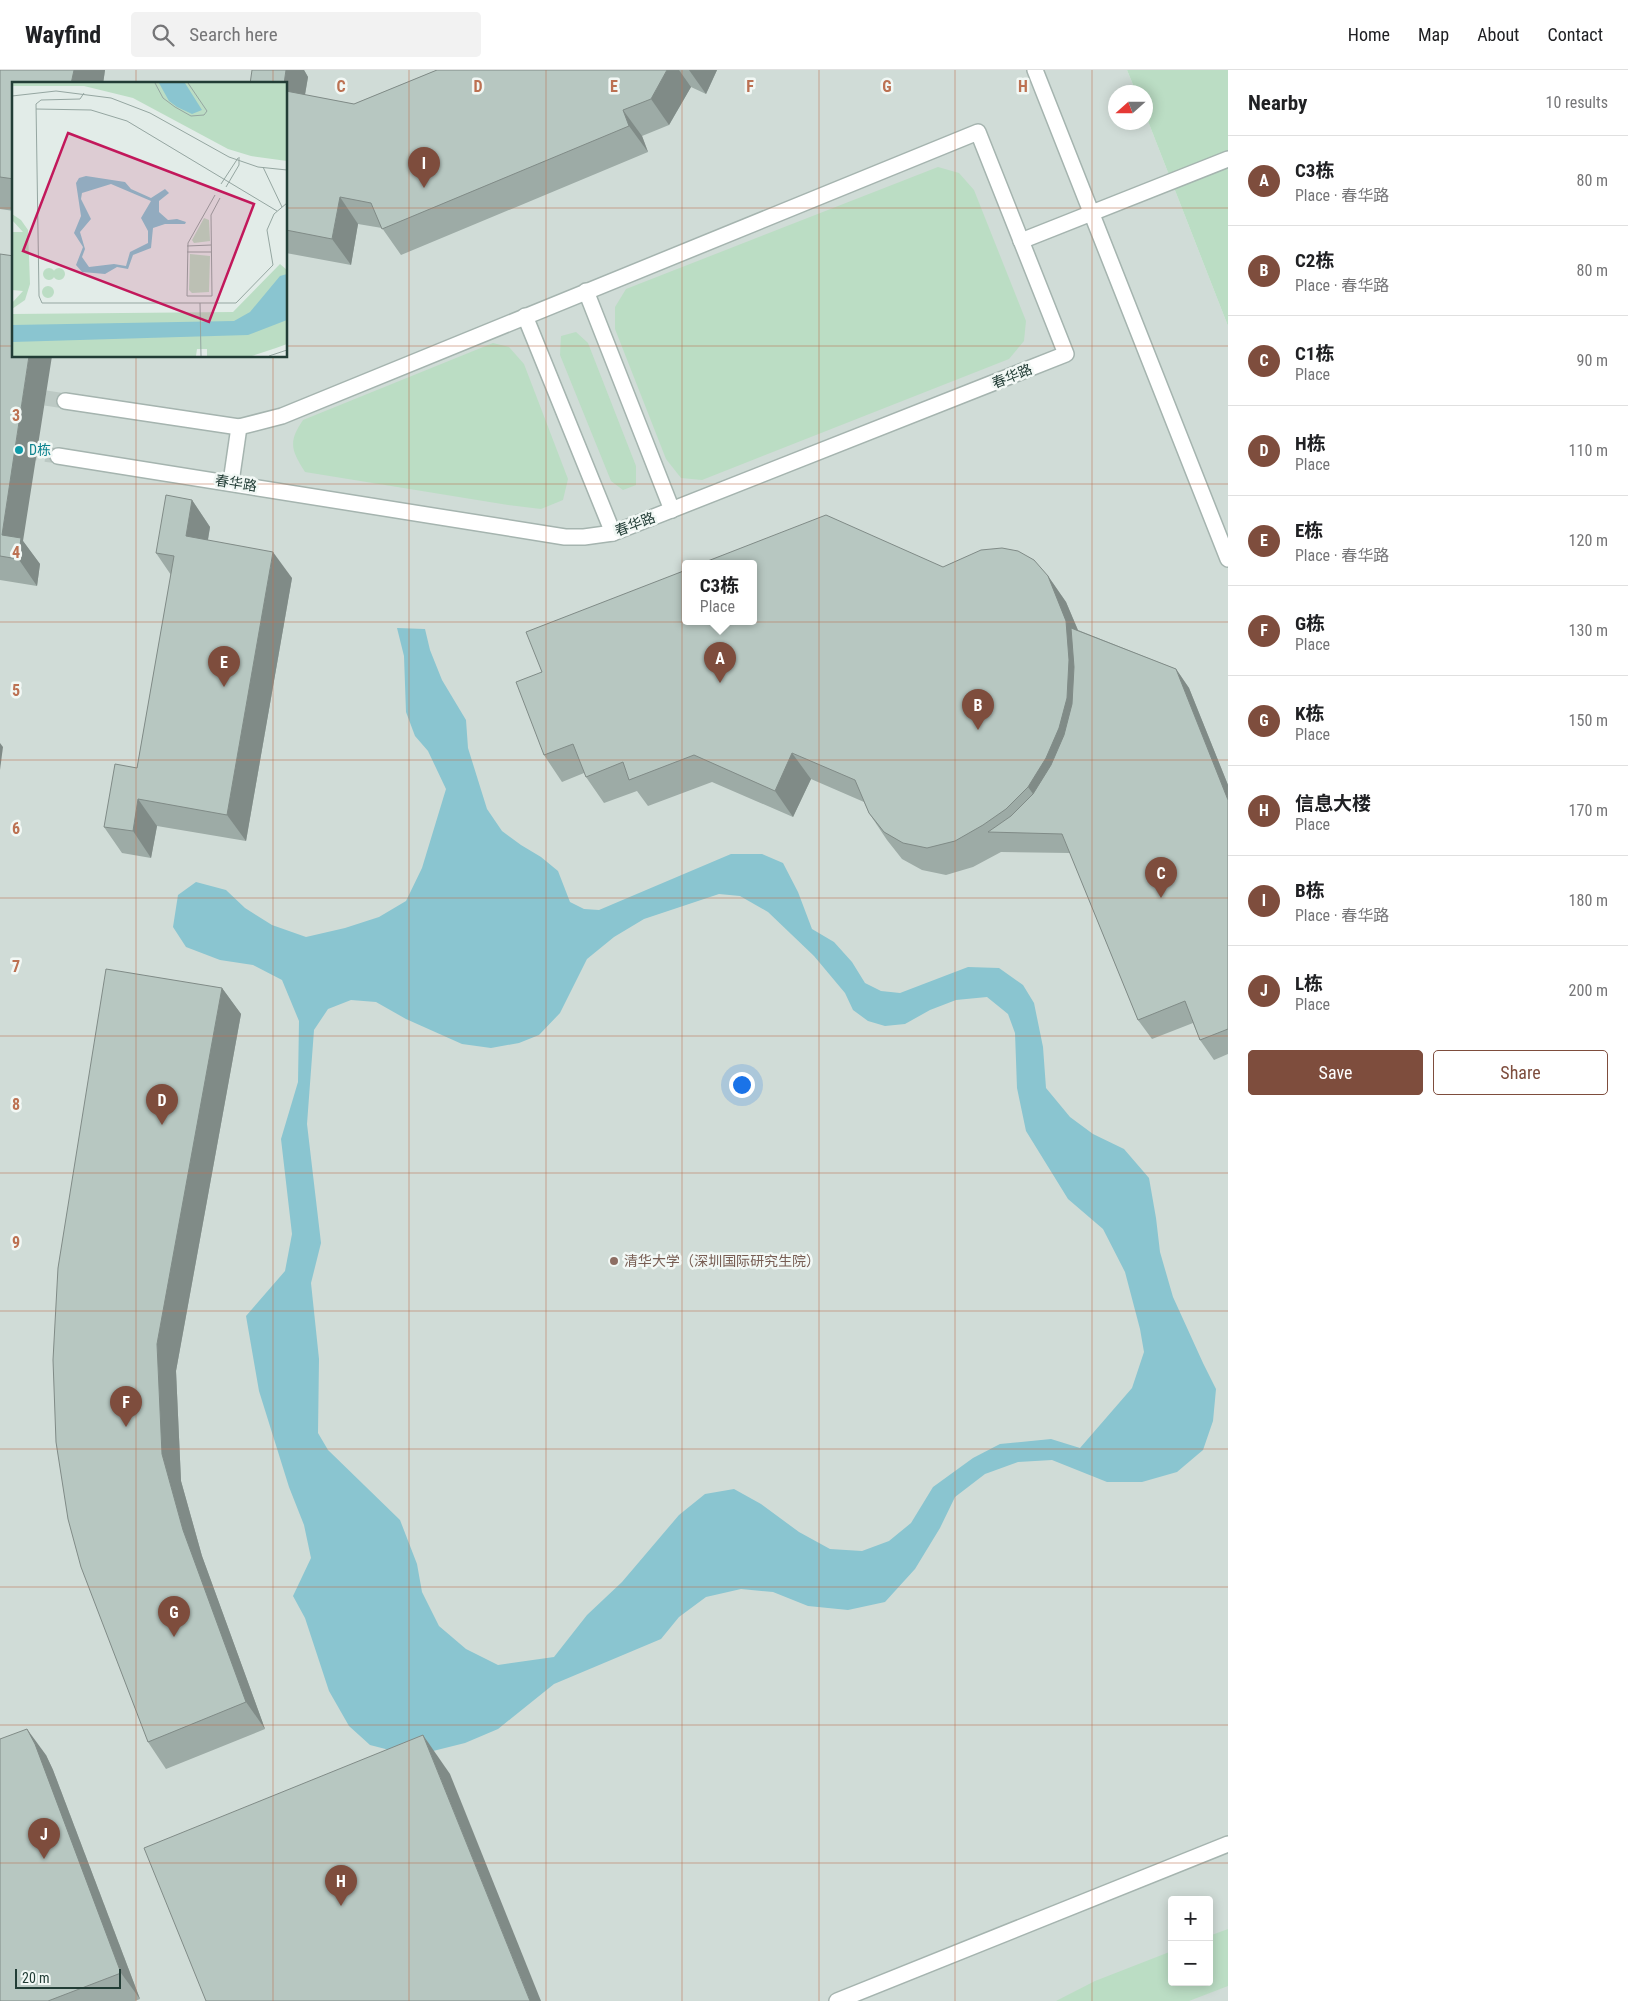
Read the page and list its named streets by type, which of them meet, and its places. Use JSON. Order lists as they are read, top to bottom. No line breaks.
{"streets":{"street":["春华路"]},"places":["D栋","清华大学（深圳国际研究生院）"],"scale_bar":"20 m","north":"left","page":{"header":"Wayfind","search":"Search here","nav":["Home","Map","About","Contact"],"heading":["Nearby","10 results"],"list":[{"mark":"A","name":"C3栋","note":"Place · 春华路","value":"80 m"},{"mark":"B","name":"C2栋","note":"Place · 春华路","value":"80 m"},{"mark":"C","name":"C1栋","note":"Place","value":"90 m"},{"mark":"D","name":"H栋","note":"Place","value":"110 m"},{"mark":"E","name":"E栋","note":"Place · 春华路","value":"120 m"},{"mark":"F","name":"G栋","note":"Place","value":"130 m"},{"mark":"G","name":"K栋","note":"Place","value":"150 m"},{"mark":"H","name":"信息大楼","note":"Place","value":"170 m"},{"mark":"I","name":"B栋","note":"Place · 春华路","value":"180 m"},{"mark":"J","name":"L栋","note":"Place","value":"200 m"}],"pins":["I","A","E","B","C","D","F","G","J","H"],"popup":["C3栋","Place"],"buttons":["Save","Share"],"map_buttons":["+","−"],"scale":"20 m"},"grid":{"columns":["C","D","E","F","G","H"],"rows":["3","4","5","6","7","8","9"]}}
